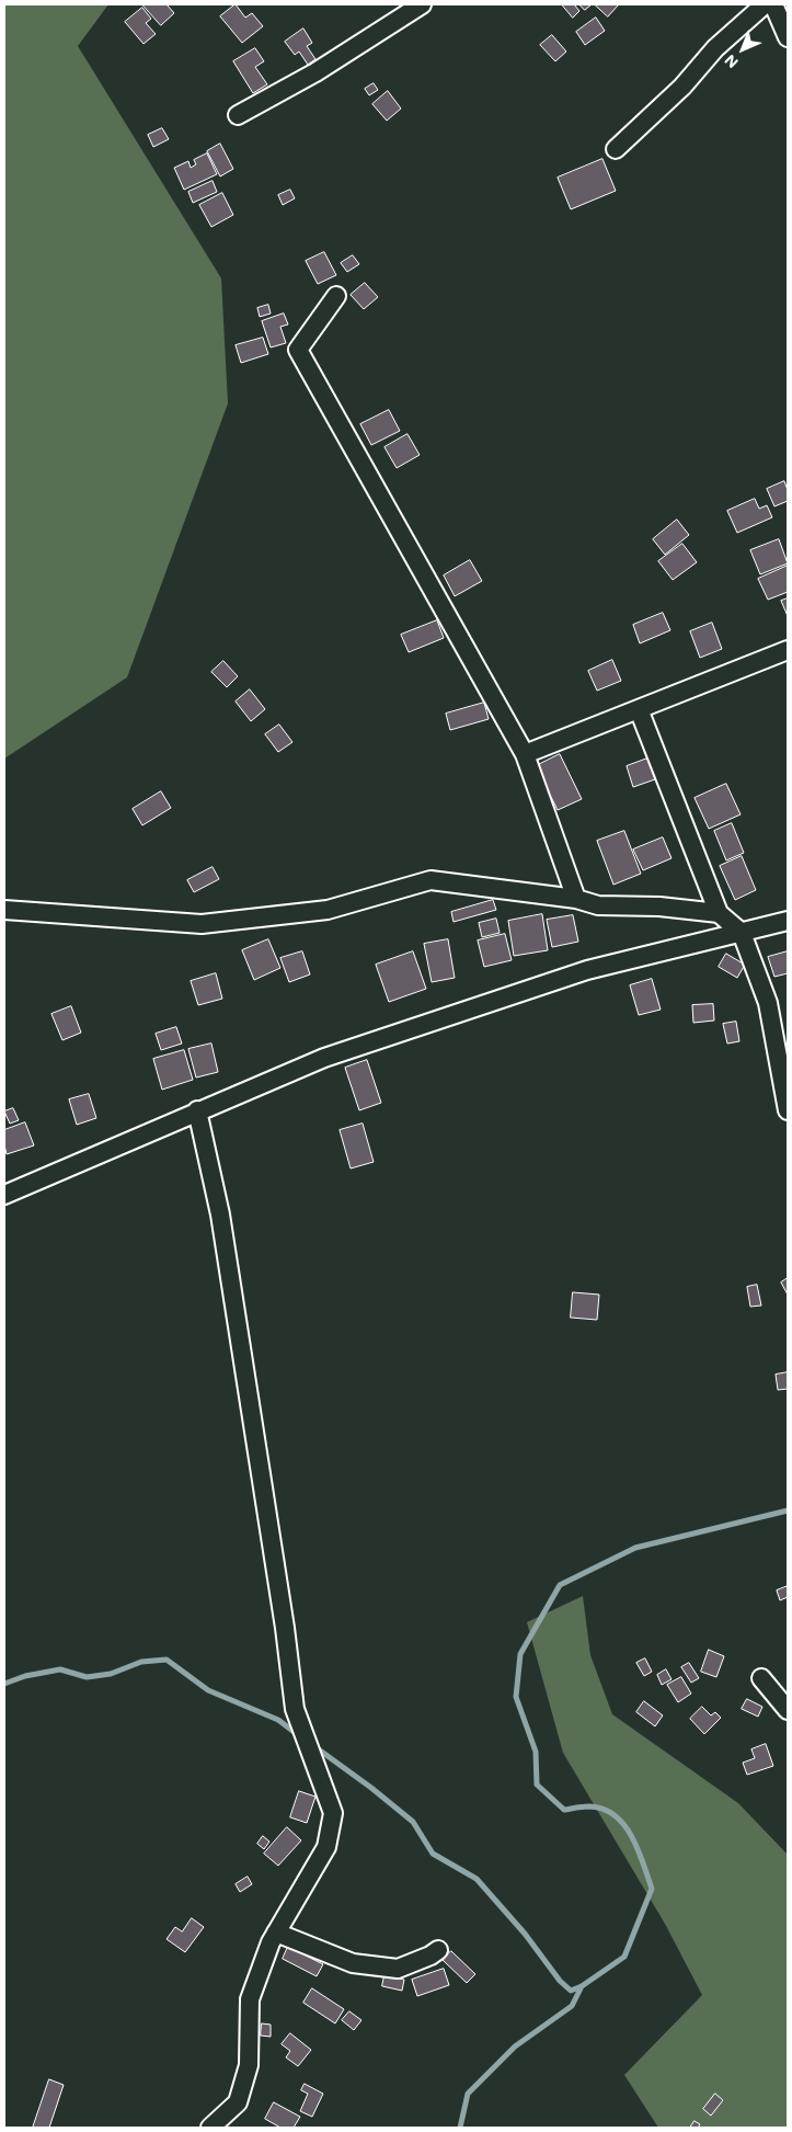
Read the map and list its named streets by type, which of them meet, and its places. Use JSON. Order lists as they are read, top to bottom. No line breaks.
{"north":"bottom left"}
